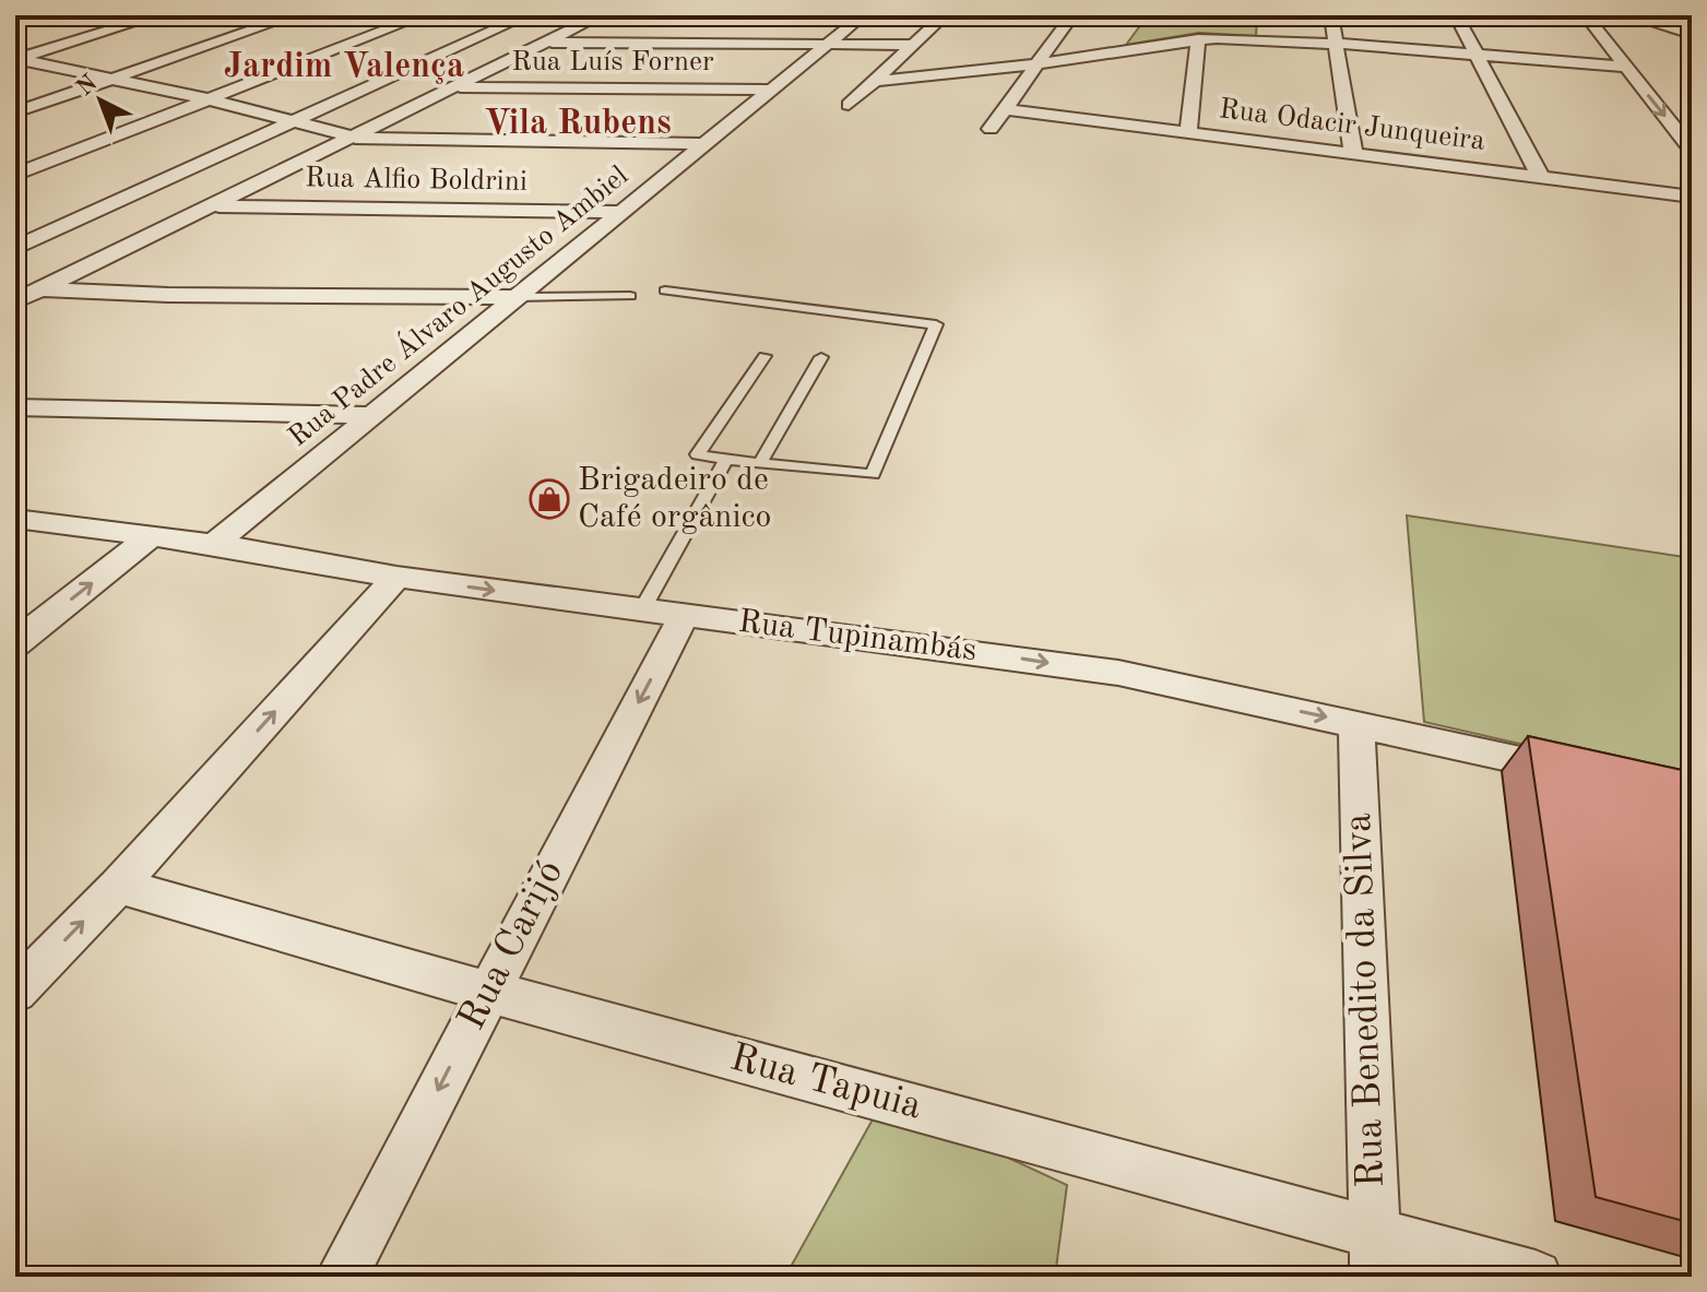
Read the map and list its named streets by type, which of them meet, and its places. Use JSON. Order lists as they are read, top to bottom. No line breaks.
{"streets":{"street":["Rua Luís Forner","Rua Odacir Junqueira","Rua Alfio Boldrini","Rua Padre Álvaro Augusto Ambiel","Rua Tupinambás","Rua Carijó","Rua Benedito da Silva","Rua Tapuia"]},"crossings":[["Rua Luís Forner","Rua Padre Álvaro Augusto Ambiel"],["Rua Alfio Boldrini","Rua Padre Álvaro Augusto Ambiel"],["Rua Padre Álvaro Augusto Ambiel","Rua Tupinambás"],["Rua Tupinambás","Rua Carijó"],["Rua Tupinambás","Rua Benedito da Silva"],["Rua Carijó","Rua Tapuia"],["Rua Benedito da Silva","Rua Tapuia"]],"one_way":["Rua Tupinambás","Rua Carijó"],"districts":["Jardim Valença","Vila Rubens"],"places":{"shop":["Brigadeiro de Café orgânico"]},"north":"top left"}
